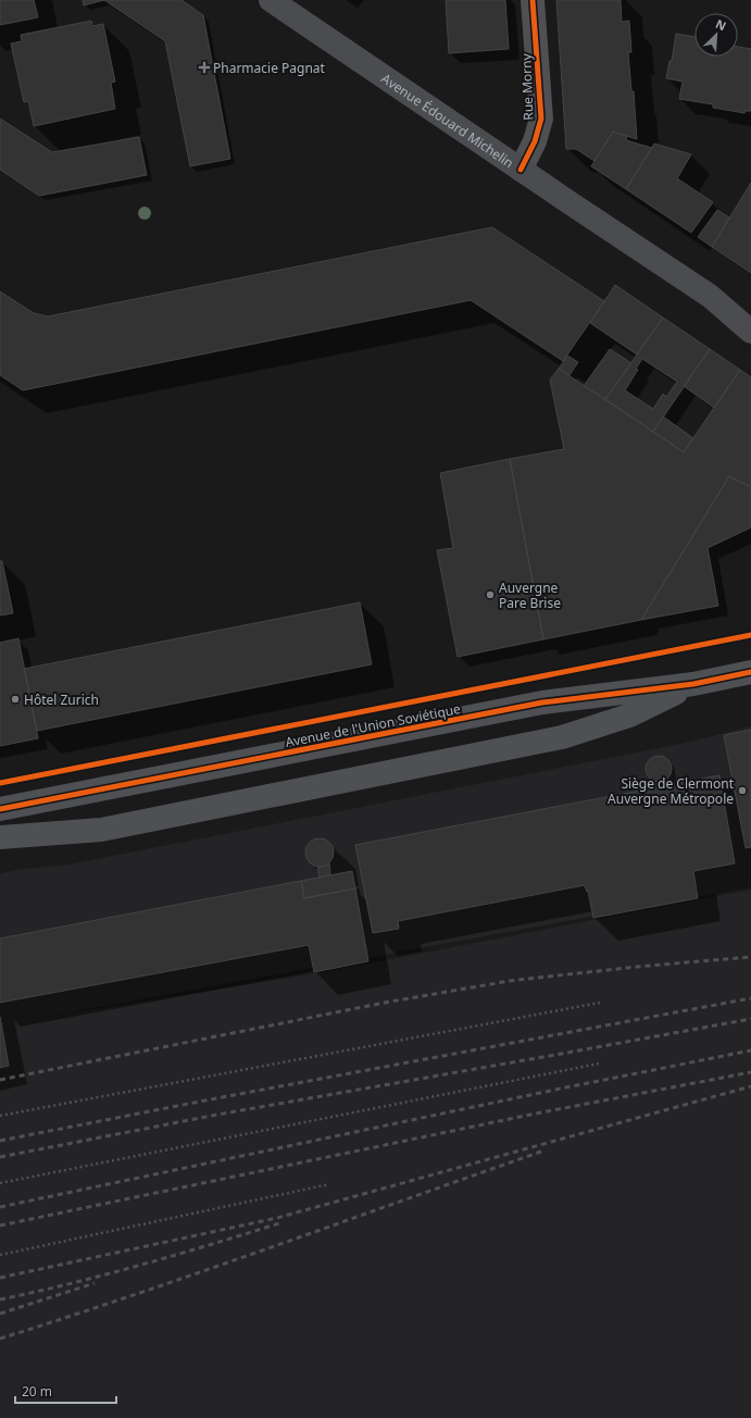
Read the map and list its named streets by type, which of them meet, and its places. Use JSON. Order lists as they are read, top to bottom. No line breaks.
{"streets":{"main road":["Avenue Édouard Michelin"],"street":["Rue Morny","Avenue de l'Union Soviétique"]},"crossings":[["Rue Morny","Avenue Édouard Michelin"]],"places":{"health":["Pharmacie Pagnat"],"other":["Auvergne Pare Brise","Hôtel Zurich","Siège de Clermont Auvergne Métropole"]},"scale_bar":"20 m","north":"top right"}
